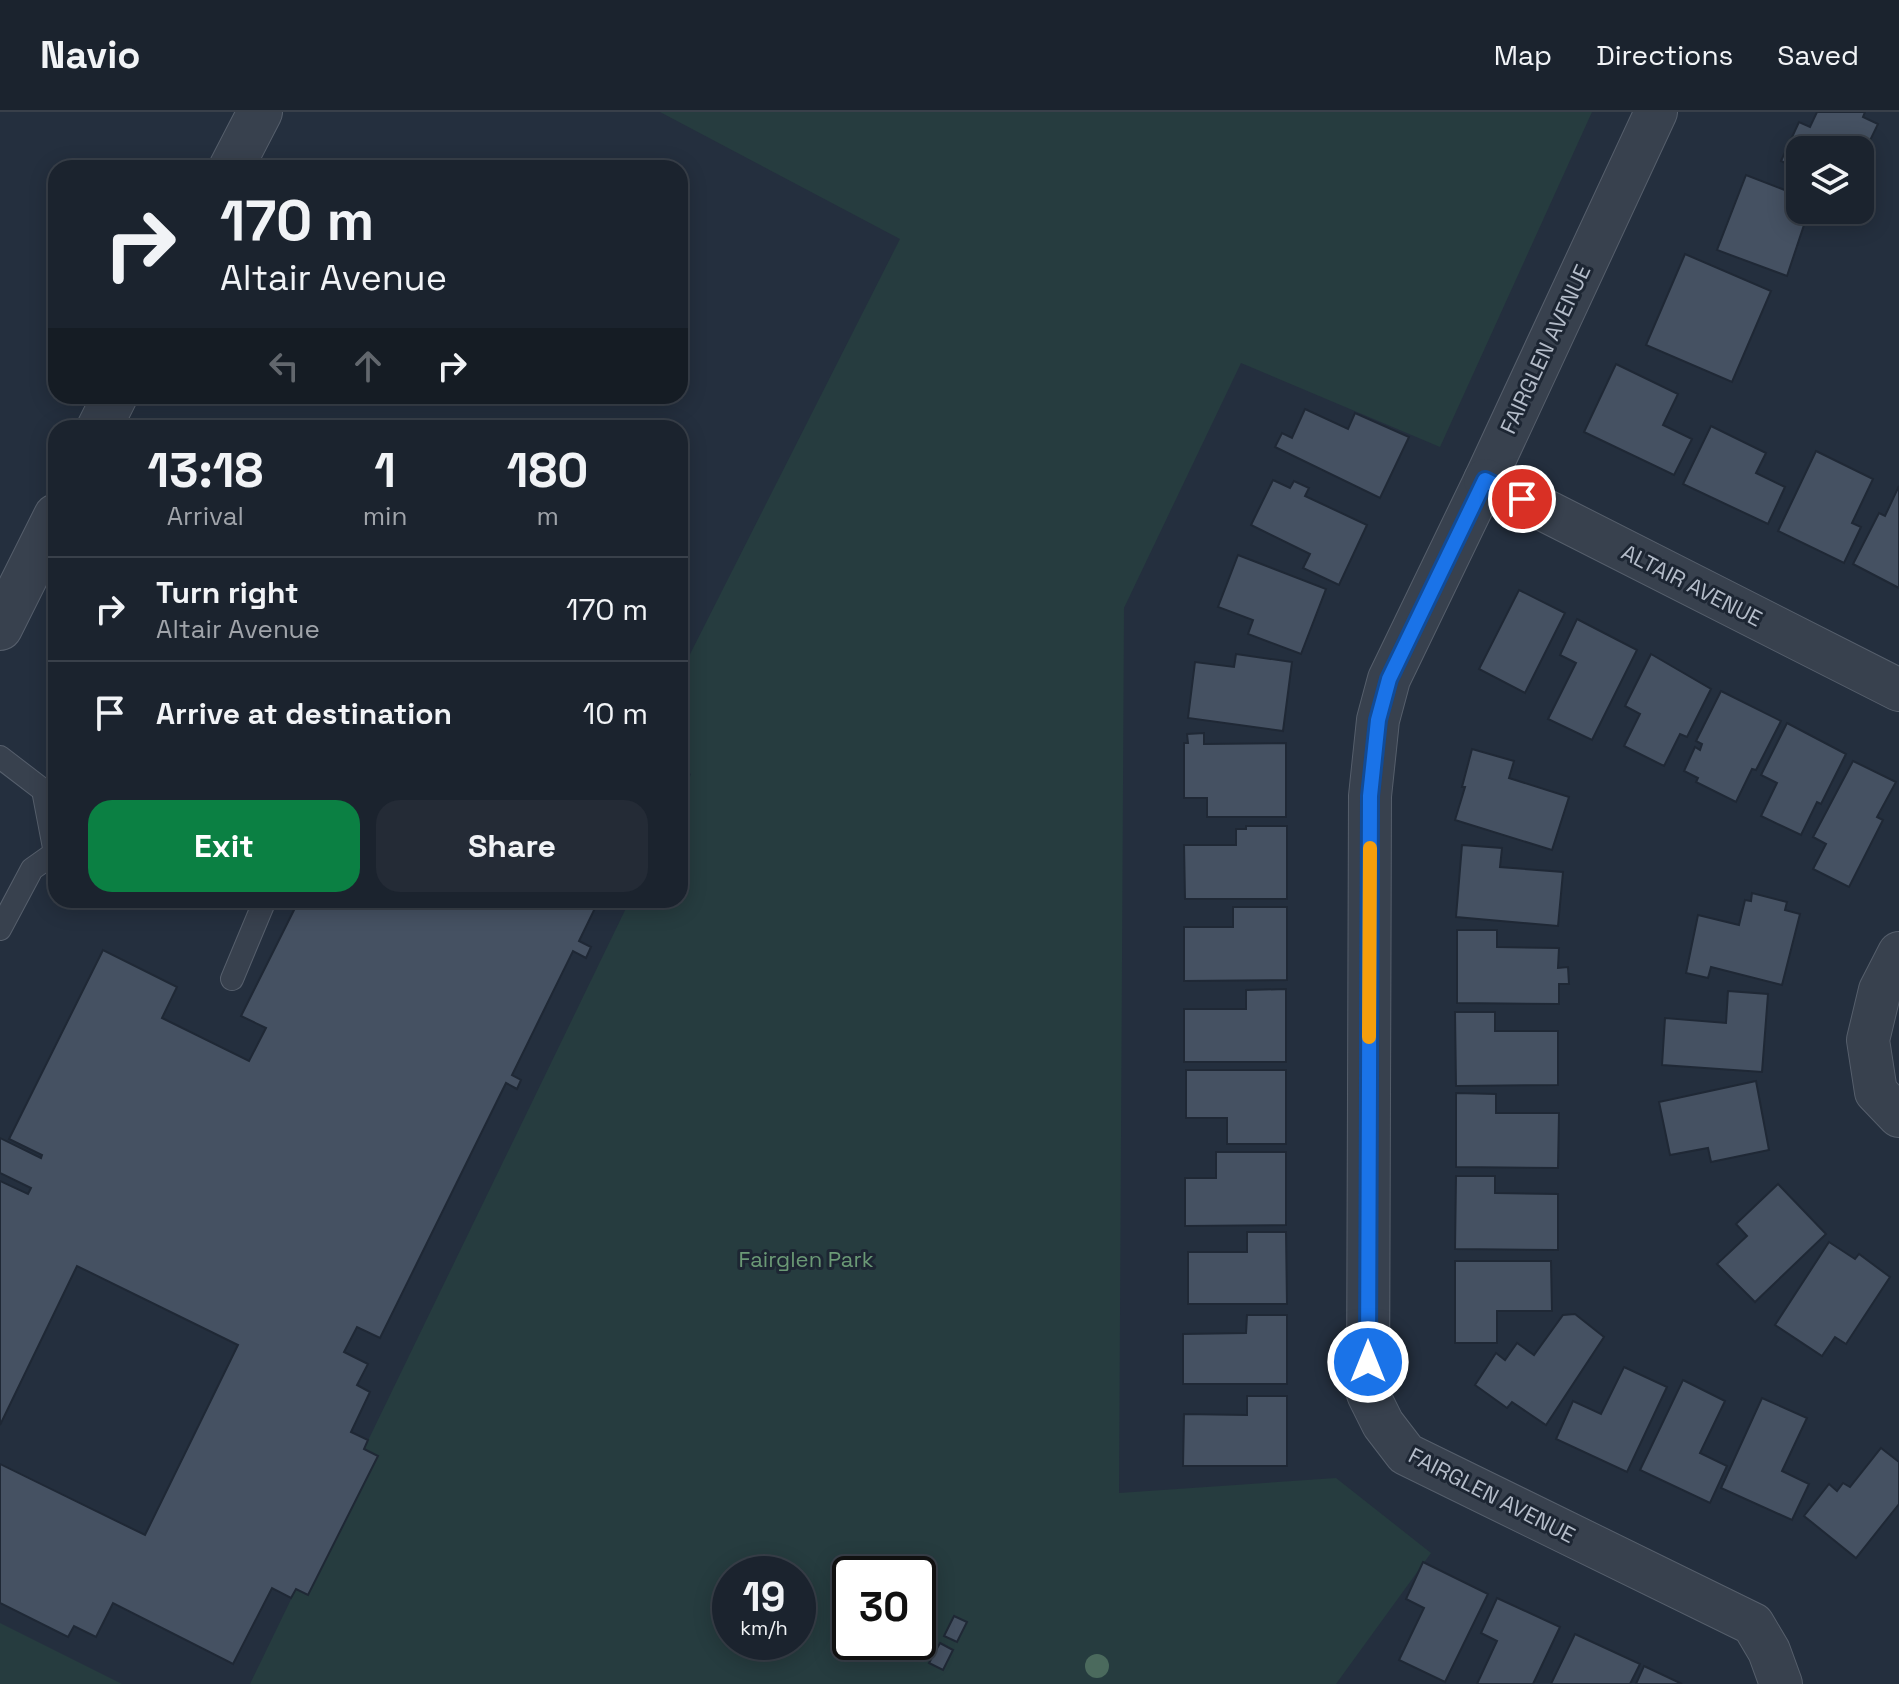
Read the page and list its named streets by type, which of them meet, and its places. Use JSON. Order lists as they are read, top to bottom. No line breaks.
{"streets":{"street":["FAIRGLEN AVENUE","ALTAIR AVENUE"]},"crossings":[["FAIRGLEN AVENUE","ALTAIR AVENUE"]],"parks":["Fairglen Park"],"page":{"header":"Navio","nav":["Map","Directions","Saved"],"turn":["170 m","Altair Avenue"],"eta":["13:18","Arrival","1","min","180","m"],"list":[{"name":"Turn right","note":"Altair Avenue","value":"170 m"},{"name":"Arrive at destination","value":"10 m"}],"buttons":["Exit","Share"],"speed":"19 km/h","limit":"30"}}
